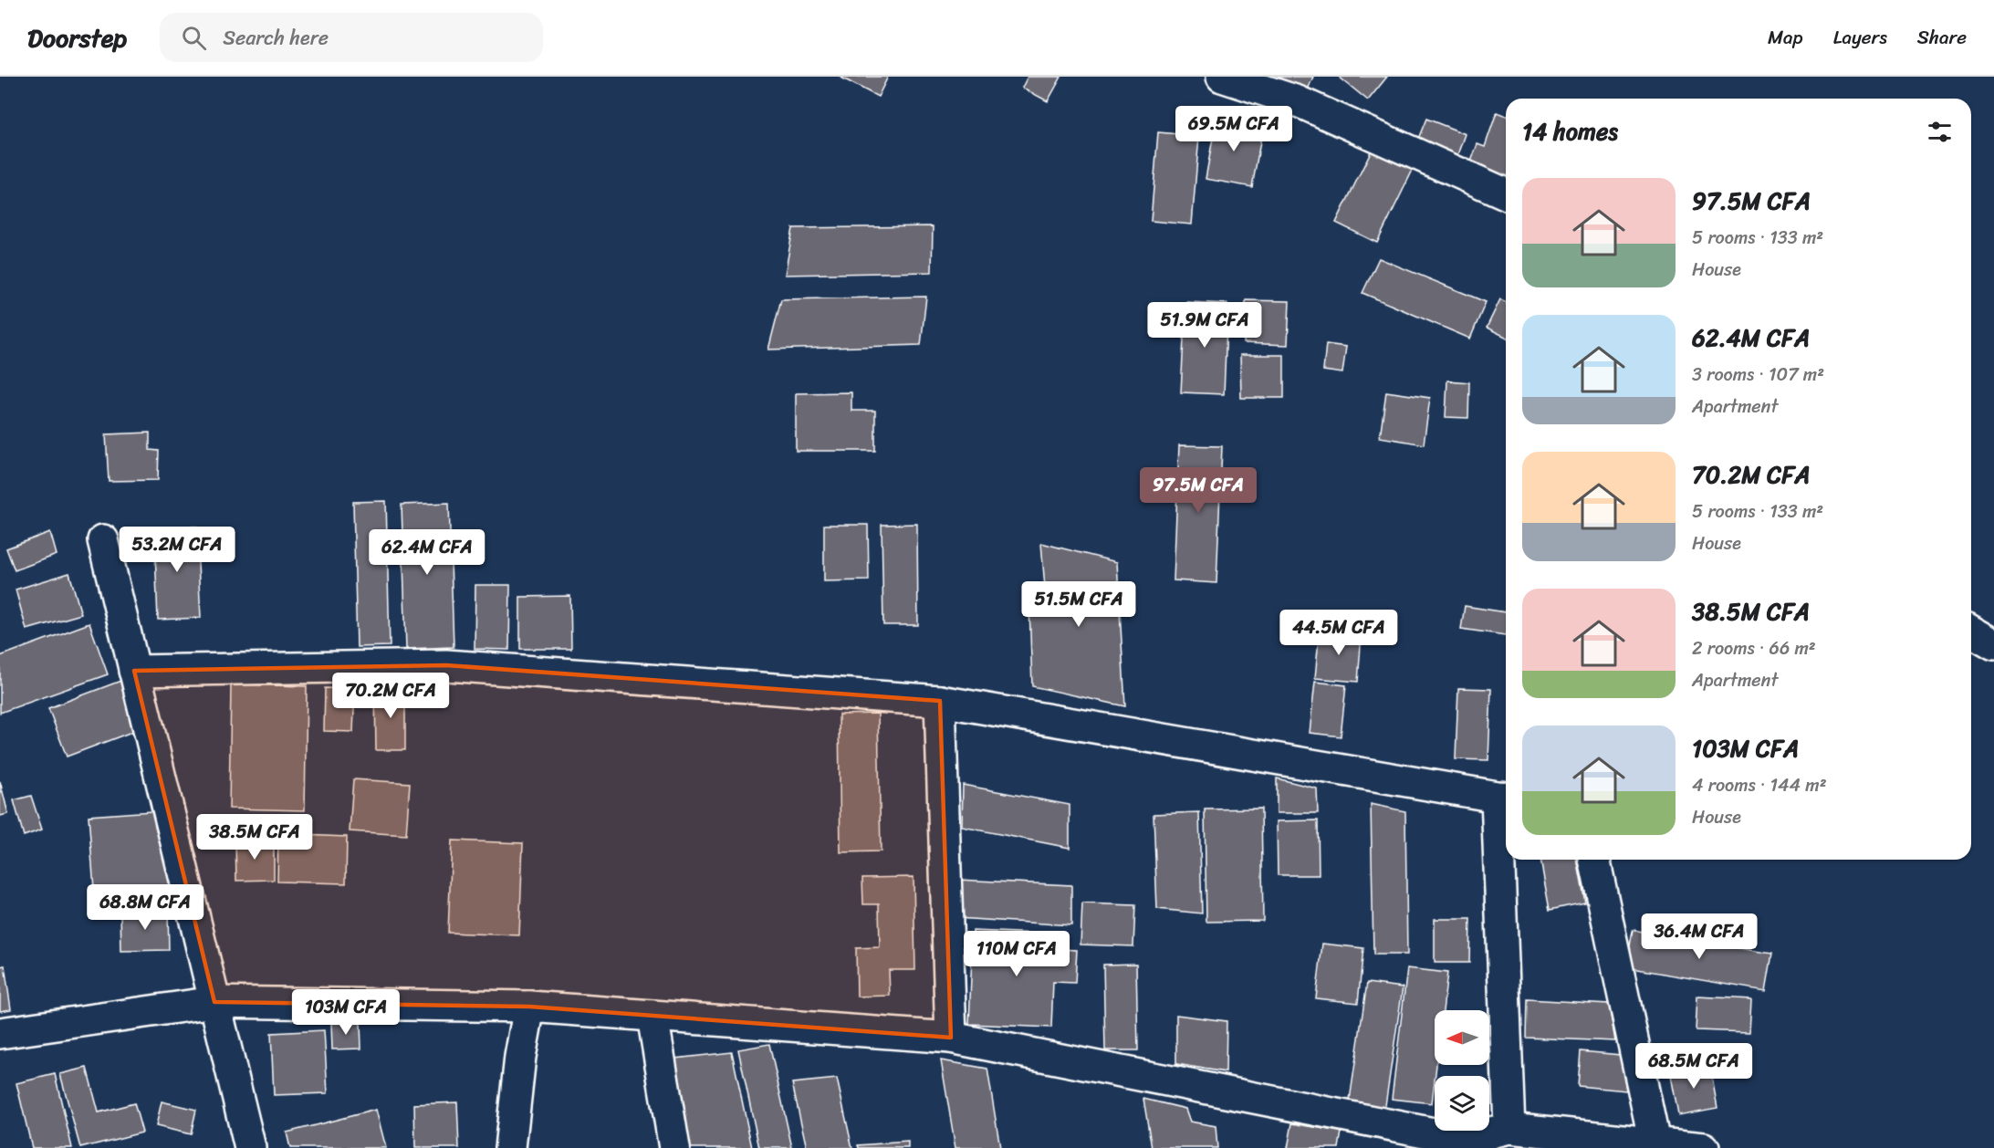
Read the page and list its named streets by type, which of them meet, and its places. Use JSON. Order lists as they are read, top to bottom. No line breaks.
{"north":"left","page":{"header":"Doorstep","search":"Search here","nav":["Map","Layers","Share"],"heading":"14 homes","price":["69.5M CFA","51.9M CFA","97.5M CFA","53.2M CFA","62.4M CFA","51.5M CFA","44.5M CFA","70.2M CFA","38.5M CFA","68.8M CFA","36.4M CFA","110M CFA","103M CFA","68.5M CFA"],"list":[{"name":"97.5M CFA","note":"5 rooms · 133 m² · House"},{"name":"62.4M CFA","note":"3 rooms · 107 m² · Apartment"},{"name":"70.2M CFA","note":"5 rooms · 133 m² · House"},{"name":"38.5M CFA","note":"2 rooms · 66 m² · Apartment"},{"name":"103M CFA","note":"4 rooms · 144 m² · House"}]}}
